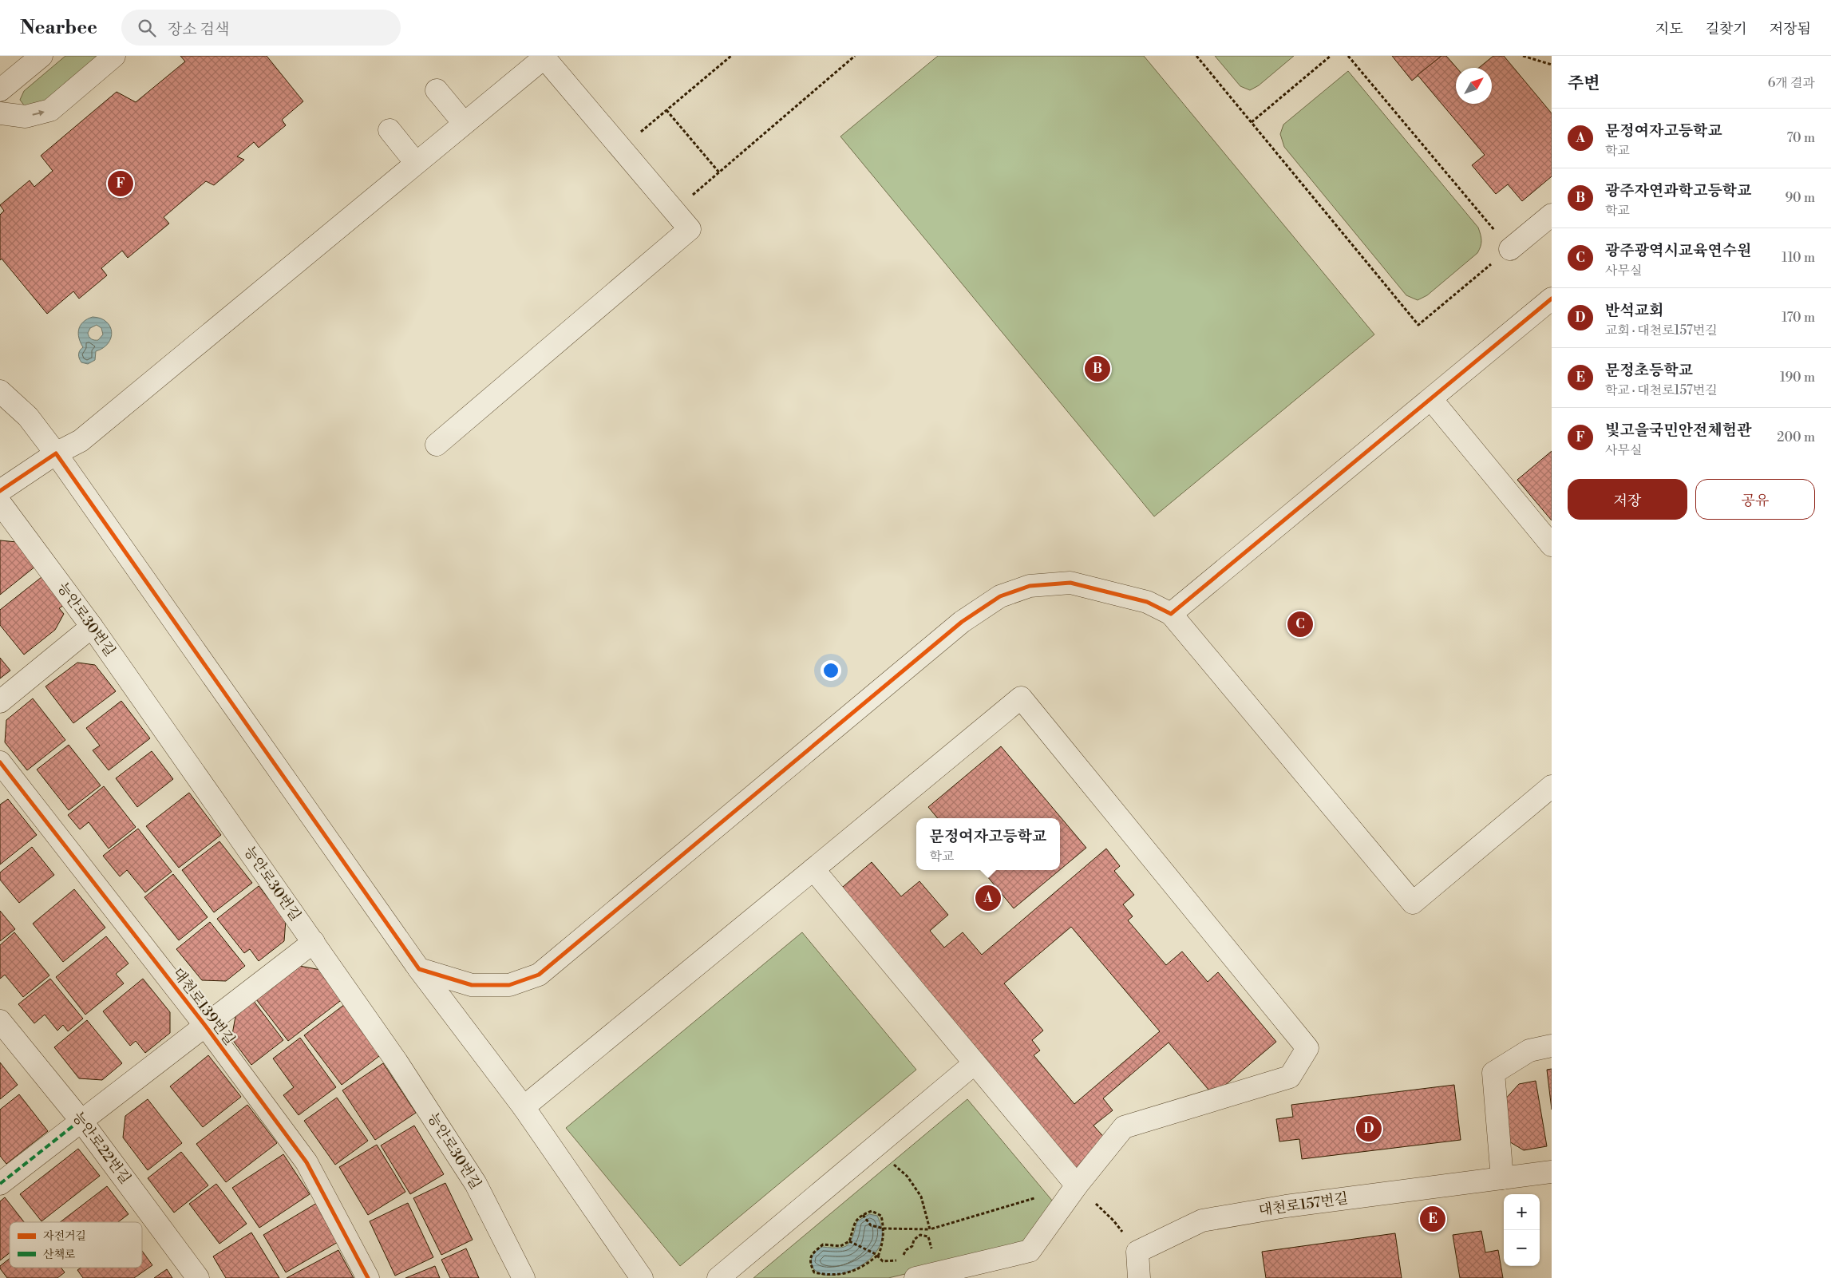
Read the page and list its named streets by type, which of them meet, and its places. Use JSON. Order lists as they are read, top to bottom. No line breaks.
{"streets":{"street":["능안로30번길","대천로139번길","능안로22번길","대천로157번길"]},"legend":["자전거길","산책로"],"north":"top right","page":{"header":"Nearbee","search":"장소 검색","nav":["지도","길찾기","저장됨"],"heading":["주변","6개 결과"],"list":[{"mark":"A","name":"문정여자고등학교","note":"학교","value":"70 m"},{"mark":"B","name":"광주자연과학고등학교","note":"학교","value":"90 m"},{"mark":"C","name":"광주광역시교육연수원","note":"사무실","value":"110 m"},{"mark":"D","name":"반석교회","note":"교회 · 대천로157번길","value":"170 m"},{"mark":"E","name":"문정초등학교","note":"학교 · 대천로157번길","value":"190 m"},{"mark":"F","name":"빛고을국민안전체험관","note":"사무실","value":"200 m"}],"pins":["F","B","C","A","D","E"],"buttons":["저장","공유"],"popup":["문정여자고등학교","학교"],"map_buttons":["+","−"]}}
